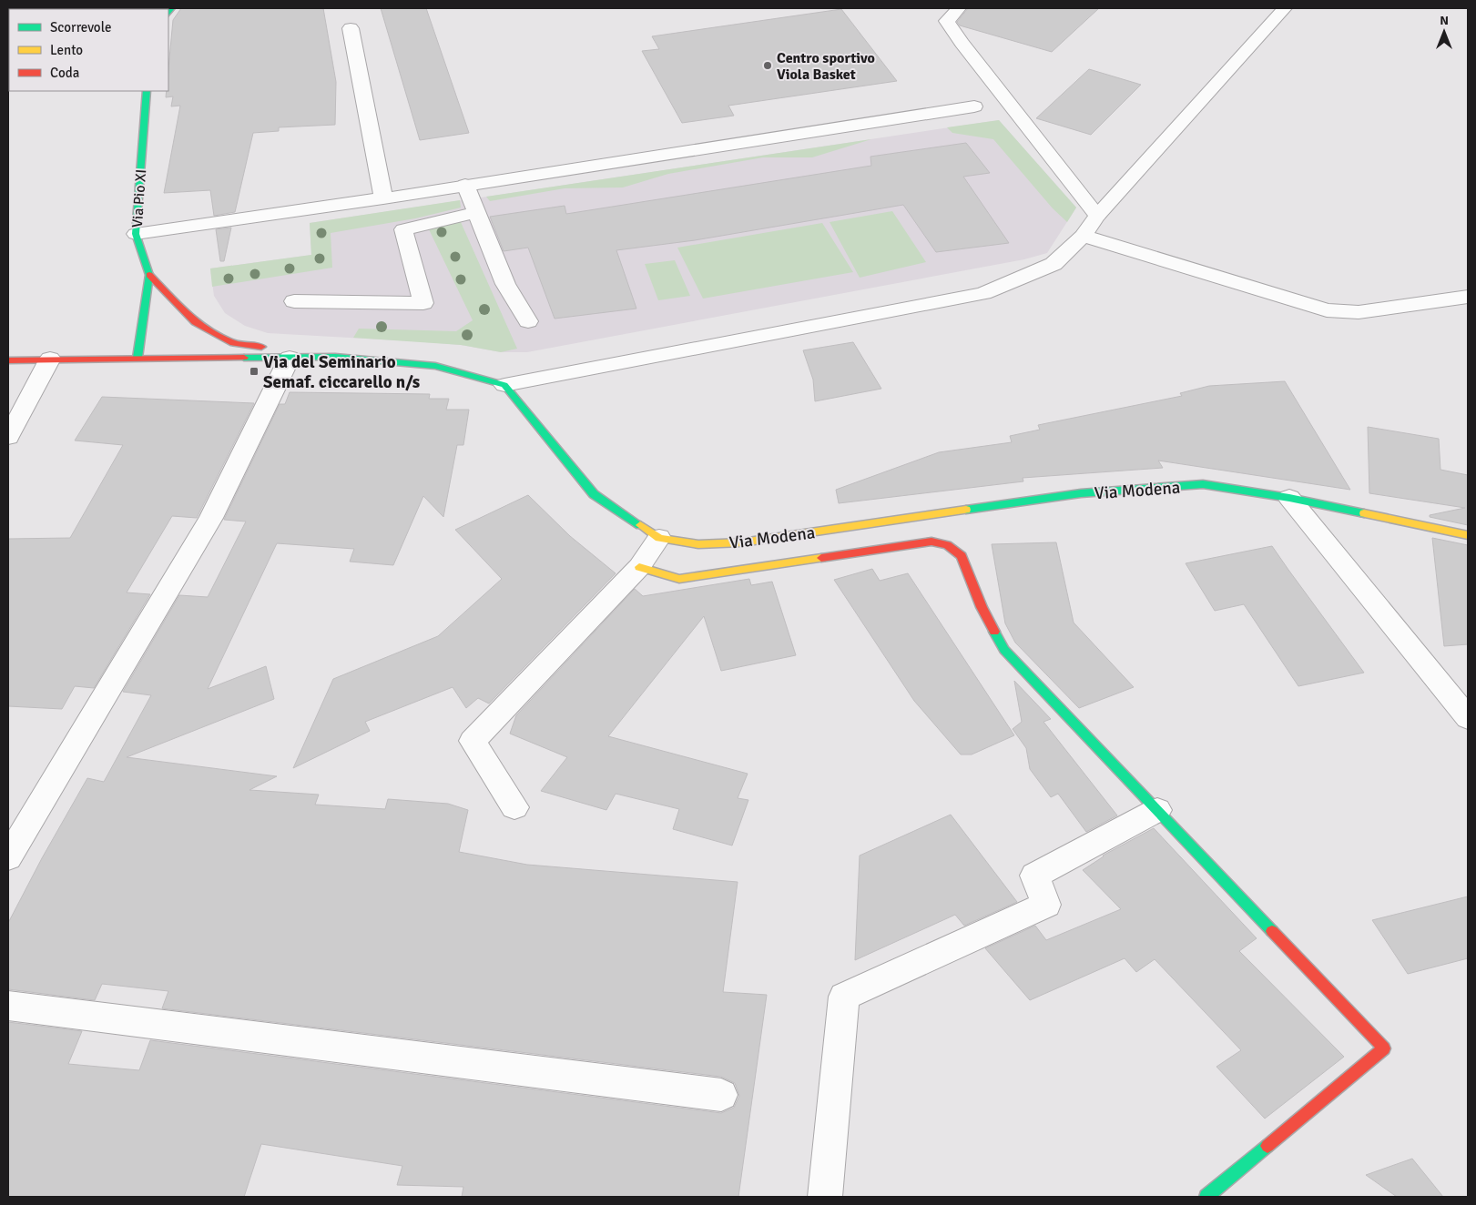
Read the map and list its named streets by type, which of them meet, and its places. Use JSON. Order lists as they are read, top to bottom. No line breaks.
{"streets":{"street":["Via Pio XI","Via Modena"]},"places":{"other":["Centro sportivo Viola Basket"],"transit":["Via del Seminario Semaf. ciccarello n/s"]},"legend":["Scorrevole","Lento","Coda"],"north":"top"}
